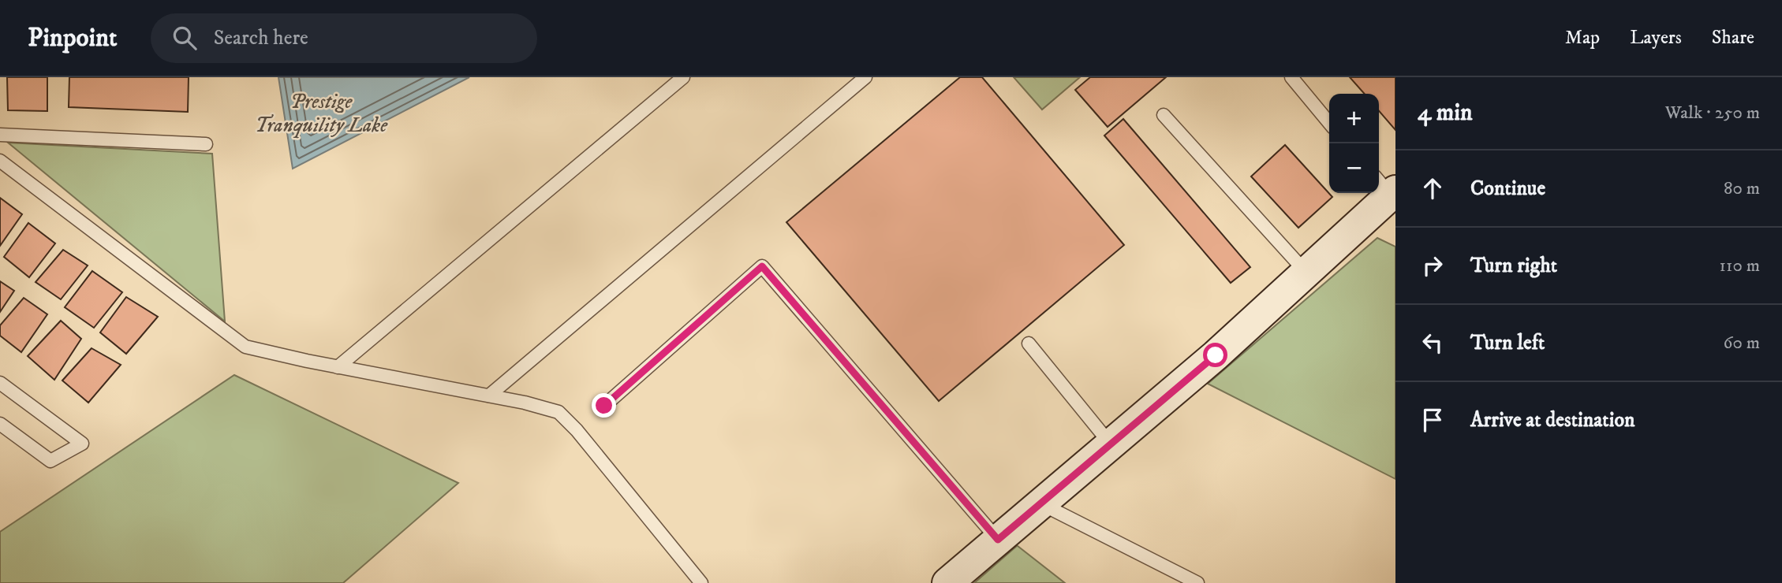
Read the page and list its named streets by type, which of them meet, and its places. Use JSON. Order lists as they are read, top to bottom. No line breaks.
{"water":["Prestige Tranquility Lake"],"page":{"header":"Pinpoint","search":"Search here","nav":["Map","Layers","Share"],"heading":["4 min","Walk · 250 m"],"map_buttons":["+","−"],"list":[["Continue","80 m"],["Turn right","110 m"],["Turn left","60 m"],"Arrive at destination"]}}
